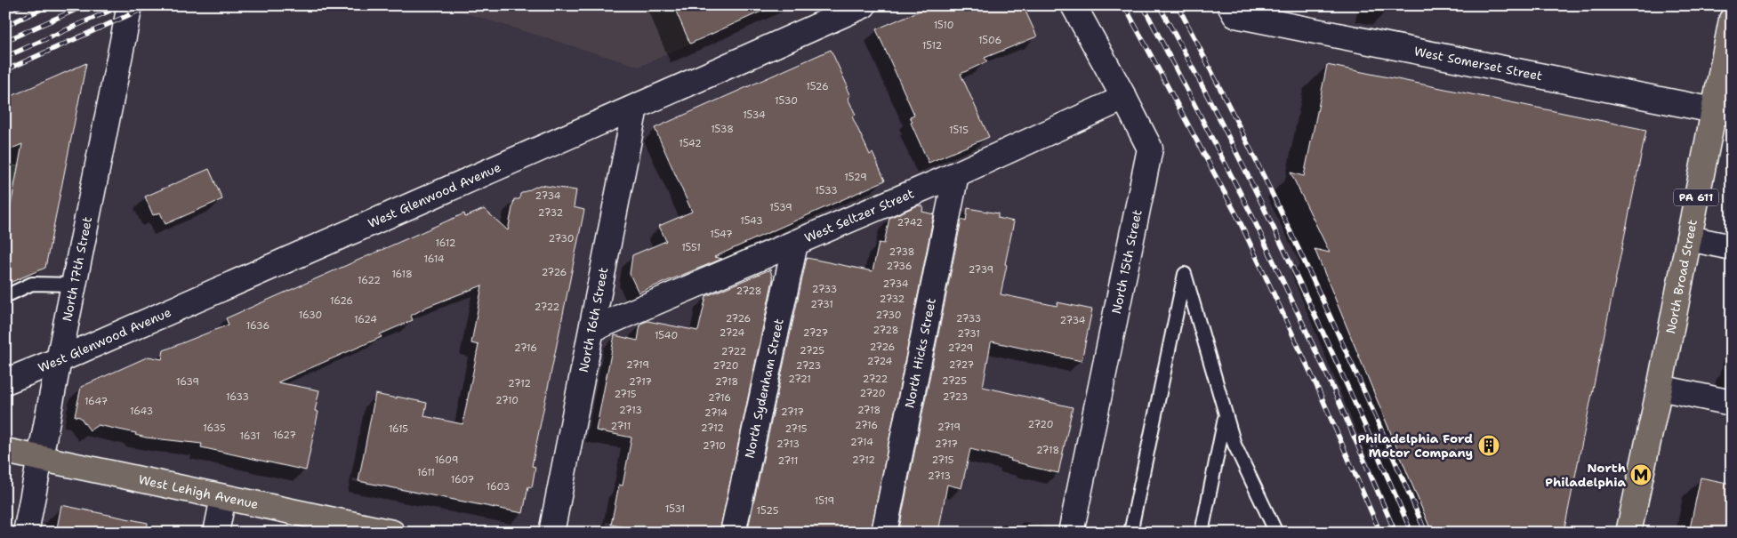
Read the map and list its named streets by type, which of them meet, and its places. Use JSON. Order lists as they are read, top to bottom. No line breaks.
{"streets":{"main road":["PA 611","North Broad Street","West Lehigh Avenue"],"street":["West Somerset Street","West Glenwood Avenue","West Seltzer Street","North 15th Street","North 17th Street","North 16th Street","North Hicks Street","North Sydenham Street"]},"crossings":[["West Somerset Street","North Broad Street"],["West Glenwood Avenue","North 17th Street"],["West Glenwood Avenue","North 16th Street"],["West Seltzer Street","North 15th Street"],["West Seltzer Street","North 16th Street"],["West Seltzer Street","North Hicks Street"],["West Seltzer Street","North Sydenham Street"],["North 17th Street","West Lehigh Avenue"]],"places":{"building":["Philadelphia Ford Motor Company"],"metro station":["North Philadelphia"]},"house_numbers":["1510","1506","1512","1526","1530","1534","1538","1515","1542","1529","1533","2734","1539","2732","1543","2742","1547","2730","1612","1551","2738","1614","2736","2739","2726","1618","1622","2734","2733","2728","2732","1626","2731","2722","1630","2730","2726","2733","1624","2734","1636","2728","2724","2727","2731","1540","2726","2716","2729","2725","2722","2724","2719","2727","2720","2723","2721","2722","2725","1639","2717","2718","2712","2720","2715","1633","2723","2716","2710","1647","2713","2718","1643","2717","2714","2720","2716","2711","2719","1635","2712","1615","2715","1627","1631","2714","2713","2717","2710","2718","1609","2712","2715","2711","1611","2713","1607","1603","1519","1531","1525"]}
